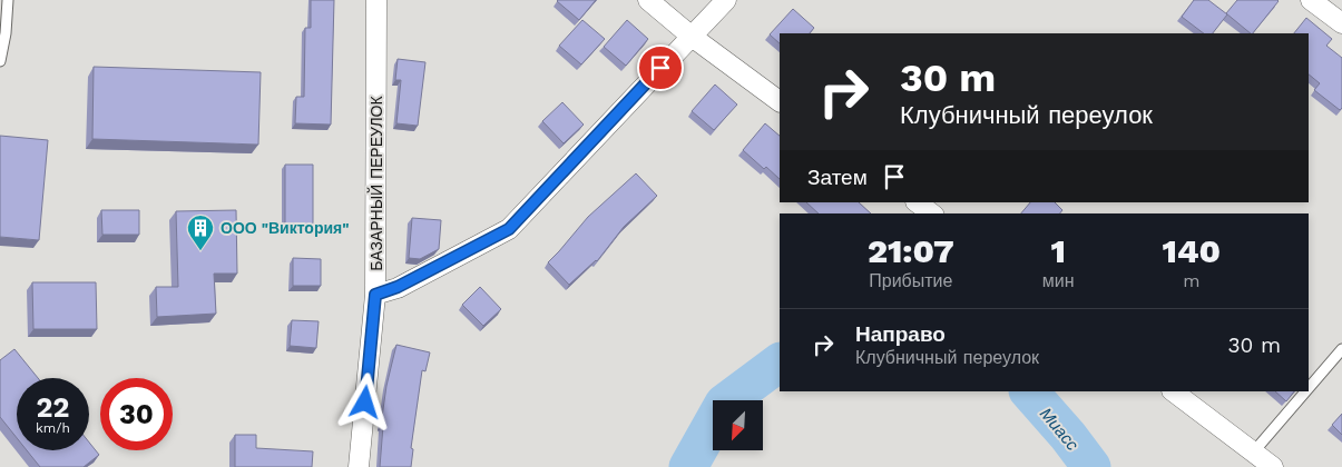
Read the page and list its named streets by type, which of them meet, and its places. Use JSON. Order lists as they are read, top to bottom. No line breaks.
{"streets":{"street":["БАЗАРНЫЙ ПЕРЕУЛОК"]},"water":["Миасс"],"places":{"building":["ООО \"Виктория\""]},"north":"bottom left","page":{"turn":["30 m","Клубничный переулок"],"then":"Затем","eta":["21:07","Прибытие","1","мин","140","m"],"list":[{"name":"Направо","note":"Клубничный переулок","value":"30 m"}],"speed":"22 km/h","limit":"30"}}
